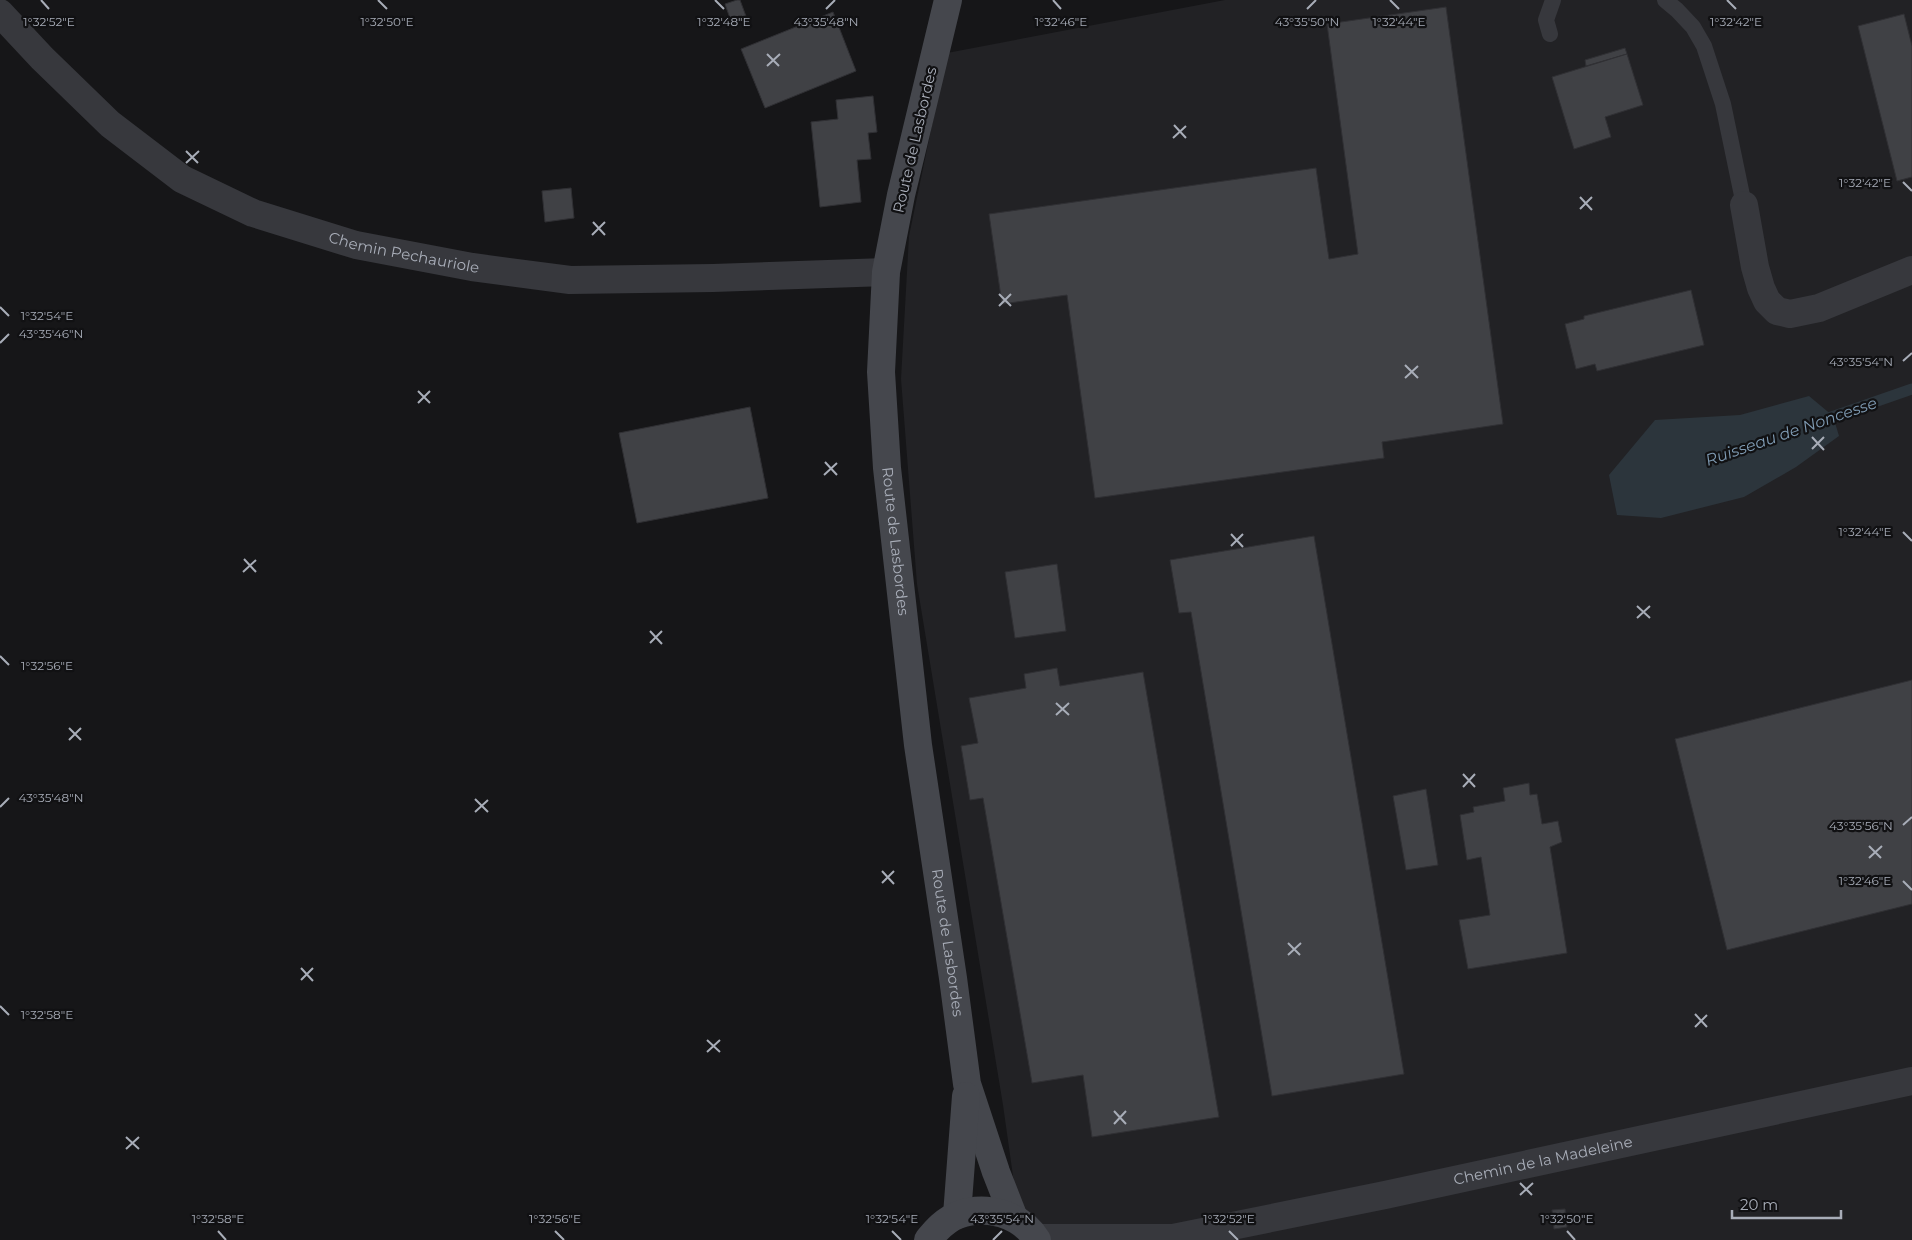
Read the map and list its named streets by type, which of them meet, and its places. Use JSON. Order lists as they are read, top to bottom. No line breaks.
{"streets":{"street":["Route de Lasbordes","Chemin Pechauriole","Chemin de la Madeleine"]},"crossings":[["Route de Lasbordes","Chemin Pechauriole"]],"water":["Ruisseau de Noncesse"],"scale_bar":"20 m","coordinates":["43°35'48\"N","43°35'50\"N","1°32'42\"E","1°32'52\"E","1°32'50\"E","1°32'48\"E","1°32'46\"E","1°32'44\"E","1°32'54\"E","43°35'46\"N","43°35'54\"N","1°32'56\"E","43°35'56\"N","1°32'58\"E"]}
